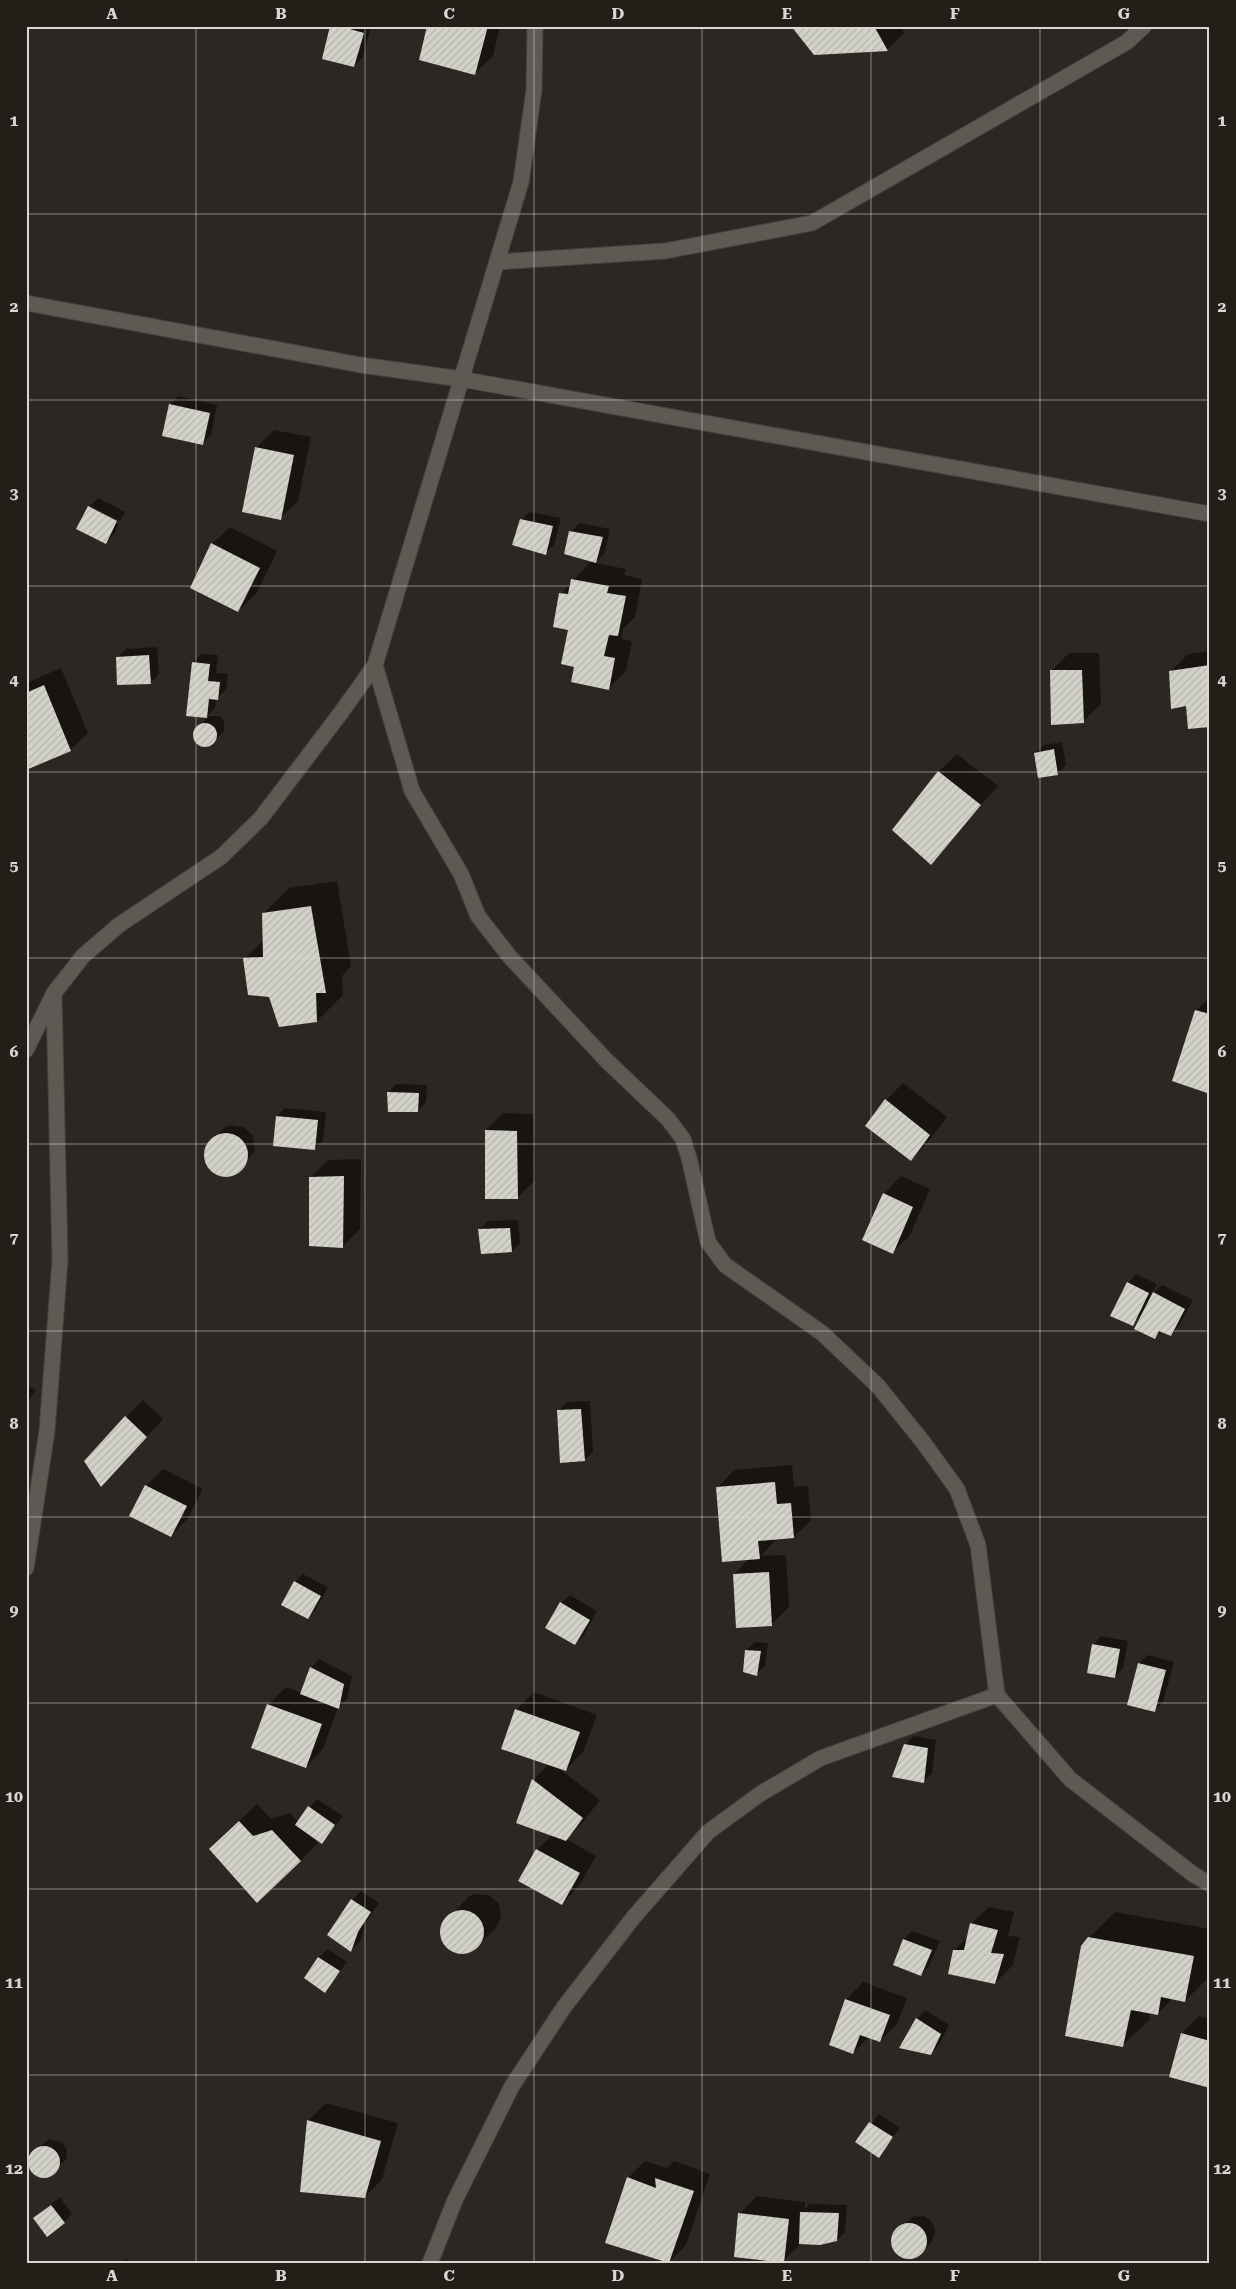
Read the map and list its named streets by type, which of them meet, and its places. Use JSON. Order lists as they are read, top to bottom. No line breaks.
{"grid":{"columns":["A","B","C","D","E","F","G"],"rows":["1","2","3","4","5","6","7","8","9","10","11","12"]}}
